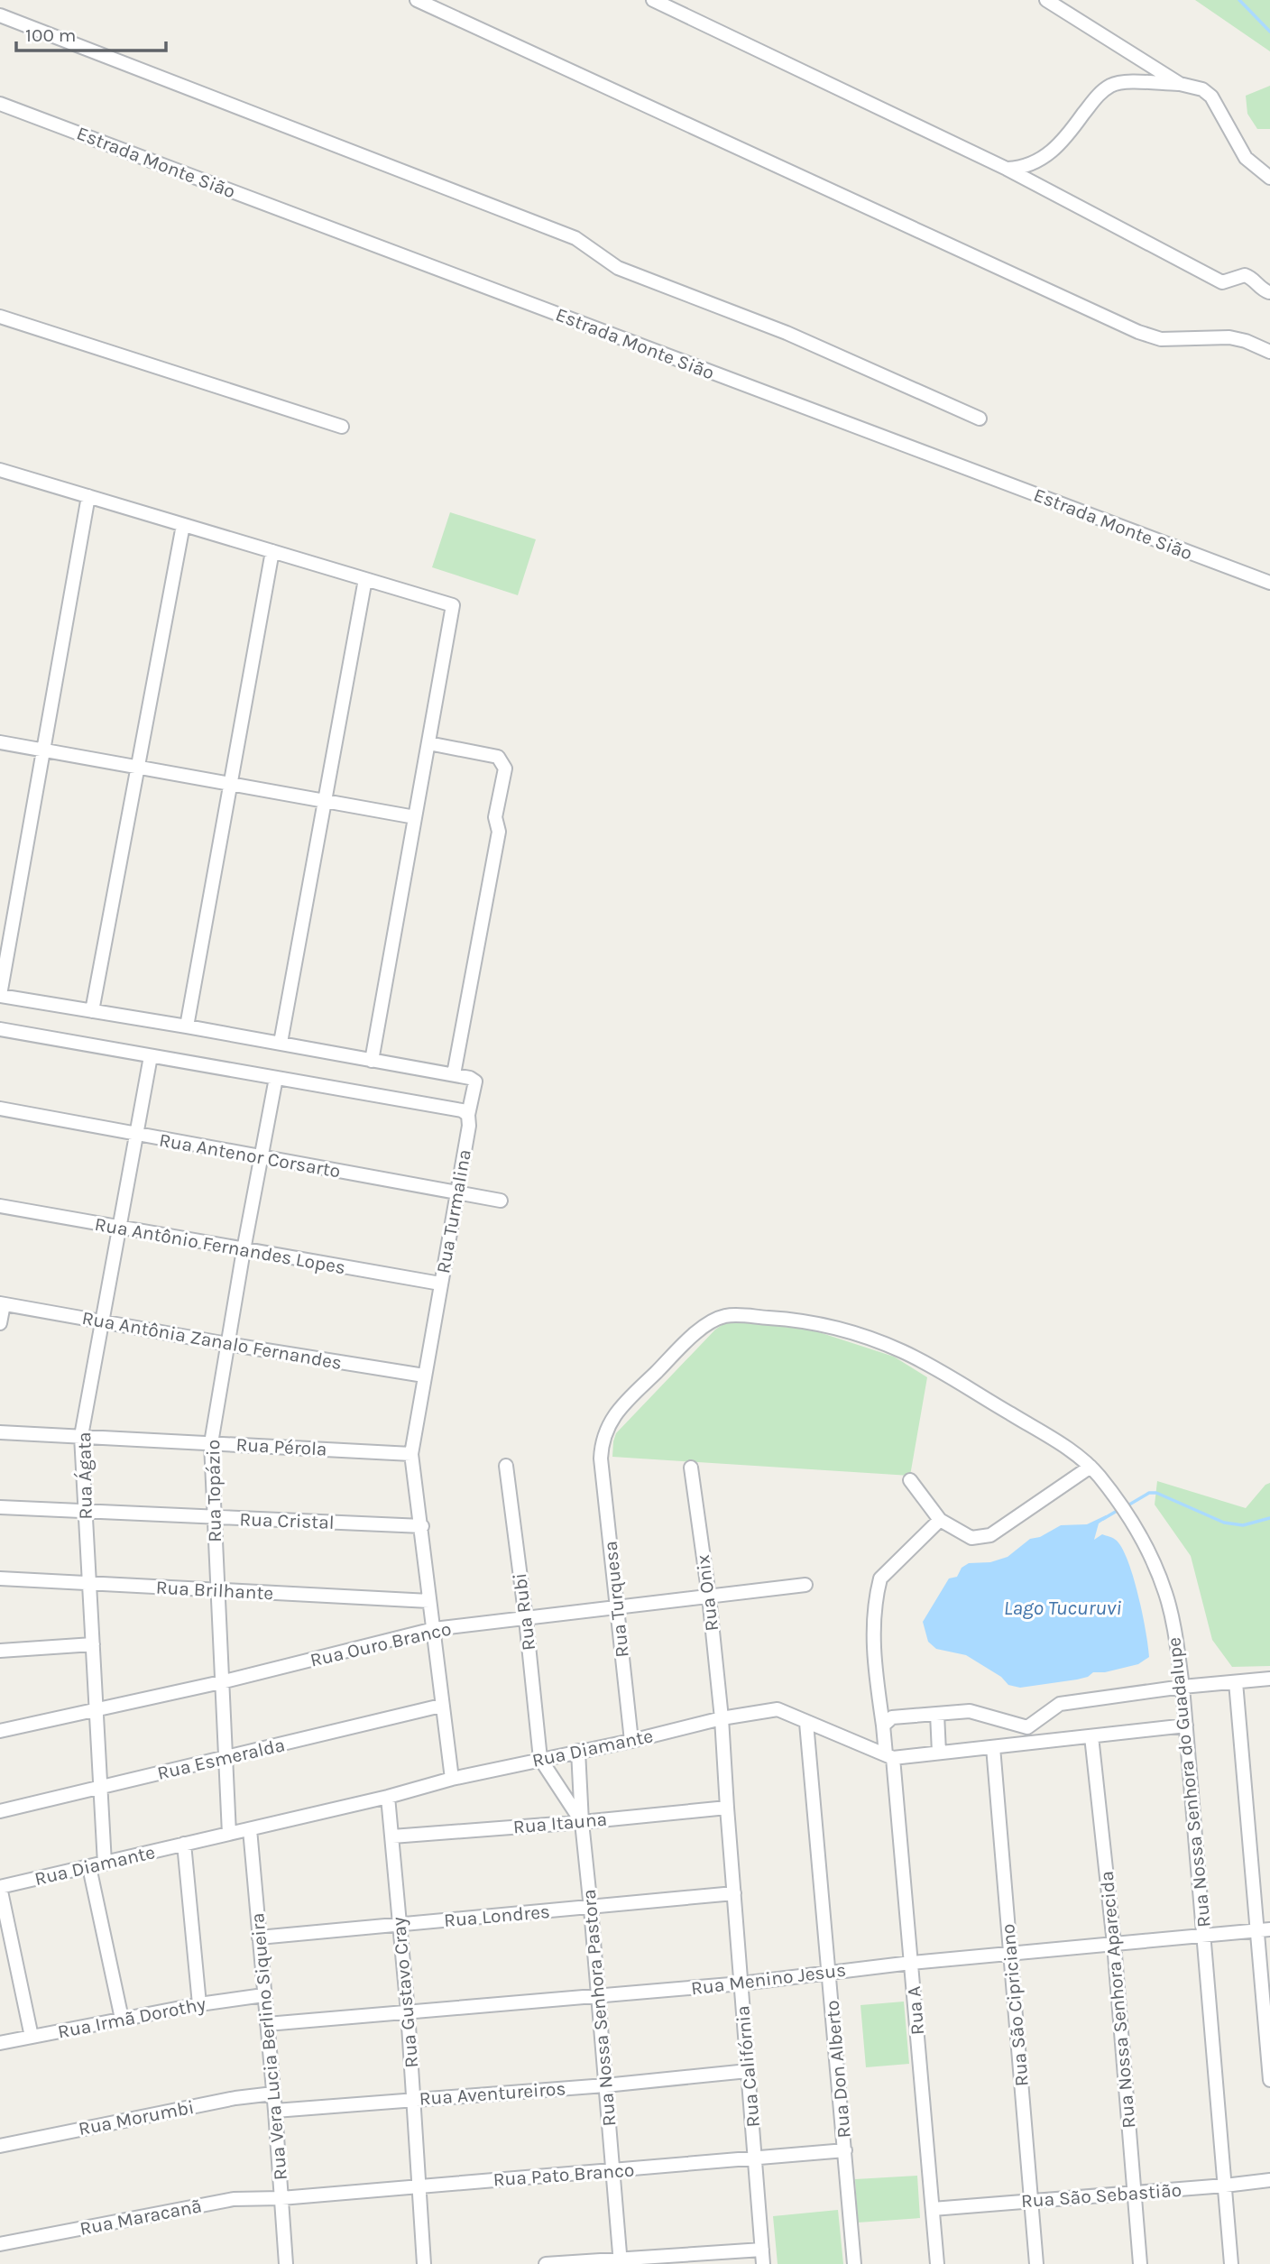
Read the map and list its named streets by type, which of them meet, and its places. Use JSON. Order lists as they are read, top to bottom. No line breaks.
{"streets":{"street":["Estrada Monte Sião","Rua Antenor Corsarto","Rua Turmalina","Rua Antônio Fernandes Lopes","Rua Antônia Zanalo Fernandes","Rua Pérola","Rua Ágata","Rua Topázio","Rua Cristal","Rua Brilhante","Rua Onix","Rua Turquesa","Rua Rubi","Rua Ouro Branco","Rua Diamante","Rua Esmeralda","Rua Nossa Senhora do Guadalupe","Rua Itauna","Rua Londres","Rua Menino Jesus","Rua Gustavo Cray","Rua Nossa Senhora Aparecida","Rua São Cipriciano","Rua Nossa Senhora Pastora","Rua A","Rua Irmã Dorothy","Rua Vera Lucia Berlino Siqueira","Rua Califórnia","Rua Don Alberto","Rua Aventureiros","Rua Morumbi","Rua Pato Branco","Rua São Sebastião","Rua Maracanã"]},"crossings":[["Rua Antenor Corsarto","Rua Turmalina"],["Rua Antenor Corsarto","Rua Ágata"],["Rua Antenor Corsarto","Rua Topázio"],["Rua Turmalina","Rua Antônio Fernandes Lopes"],["Rua Turmalina","Rua Antônia Zanalo Fernandes"],["Rua Turmalina","Rua Pérola"],["Rua Turmalina","Rua Cristal"],["Rua Turmalina","Rua Brilhante"],["Rua Turmalina","Rua Ouro Branco"],["Rua Turmalina","Rua Diamante"],["Rua Turmalina","Rua Esmeralda"],["Rua Antônio Fernandes Lopes","Rua Ágata"],["Rua Antônio Fernandes Lopes","Rua Topázio"],["Rua Antônia Zanalo Fernandes","Rua Ágata"],["Rua Antônia Zanalo Fernandes","Rua Topázio"],["Rua Pérola","Rua Ágata"],["Rua Pérola","Rua Topázio"],["Rua Ágata","Rua Cristal"],["Rua Ágata","Rua Brilhante"],["Rua Ágata","Rua Ouro Branco"],["Rua Ágata","Rua Diamante"],["Rua Ágata","Rua Esmeralda"],["Rua Topázio","Rua Cristal"],["Rua Topázio","Rua Brilhante"],["Rua Topázio","Rua Ouro Branco"],["Rua Topázio","Rua Diamante"],["Rua Topázio","Rua Esmeralda"],["Rua Onix","Rua Ouro Branco"],["Rua Onix","Rua Diamante"],["Rua Onix","Rua Califórnia"],["Rua Turquesa","Rua Ouro Branco"],["Rua Turquesa","Rua Diamante"],["Rua Turquesa","Rua Nossa Senhora do Guadalupe"],["Rua Rubi","Rua Ouro Branco"],["Rua Rubi","Rua Diamante"],["Rua Diamante","Rua Nossa Senhora do Guadalupe"],["Rua Diamante","Rua Gustavo Cray"],["Rua Diamante","Rua Nossa Senhora Aparecida"],["Rua Diamante","Rua São Cipriciano"],["Rua Diamante","Rua Nossa Senhora Pastora"],["Rua Diamante","Rua A"],["Rua Diamante","Rua Vera Lucia Berlino Siqueira"],["Rua Diamante","Rua Califórnia"],["Rua Diamante","Rua Don Alberto"],["Rua Nossa Senhora do Guadalupe","Rua Menino Jesus"],["Rua Nossa Senhora do Guadalupe","Rua São Sebastião"],["Rua Itauna","Rua Gustavo Cray"],["Rua Itauna","Rua Nossa Senhora Pastora"],["Rua Itauna","Rua Califórnia"],["Rua Londres","Rua Gustavo Cray"],["Rua Londres","Rua Nossa Senhora Pastora"],["Rua Londres","Rua Vera Lucia Berlino Siqueira"],["Rua Londres","Rua Califórnia"],["Rua Menino Jesus","Rua Gustavo Cray"],["Rua Menino Jesus","Rua Nossa Senhora Aparecida"],["Rua Menino Jesus","Rua São Cipriciano"],["Rua Menino Jesus","Rua Nossa Senhora Pastora"],["Rua Menino Jesus","Rua A"],["Rua Menino Jesus","Rua Vera Lucia Berlino Siqueira"],["Rua Menino Jesus","Rua Califórnia"],["Rua Menino Jesus","Rua Don Alberto"],["Rua Gustavo Cray","Rua Aventureiros"],["Rua Gustavo Cray","Rua Pato Branco"],["Rua Nossa Senhora Aparecida","Rua São Sebastião"],["Rua São Cipriciano","Rua São Sebastião"],["Rua Nossa Senhora Pastora","Rua Aventureiros"],["Rua Nossa Senhora Pastora","Rua Pato Branco"],["Rua A","Rua São Sebastião"],["Rua Irmã Dorothy","Rua Vera Lucia Berlino Siqueira"],["Rua Vera Lucia Berlino Siqueira","Rua Aventureiros"],["Rua Vera Lucia Berlino Siqueira","Rua Morumbi"],["Rua Vera Lucia Berlino Siqueira","Rua Pato Branco"],["Rua Vera Lucia Berlino Siqueira","Rua Maracanã"],["Rua Califórnia","Rua Aventureiros"],["Rua Califórnia","Rua Pato Branco"],["Rua Don Alberto","Rua Pato Branco"],["Rua Pato Branco","Rua Maracanã"]],"water":["Lago Tucuruvi"],"scale_bar":"100 m"}
